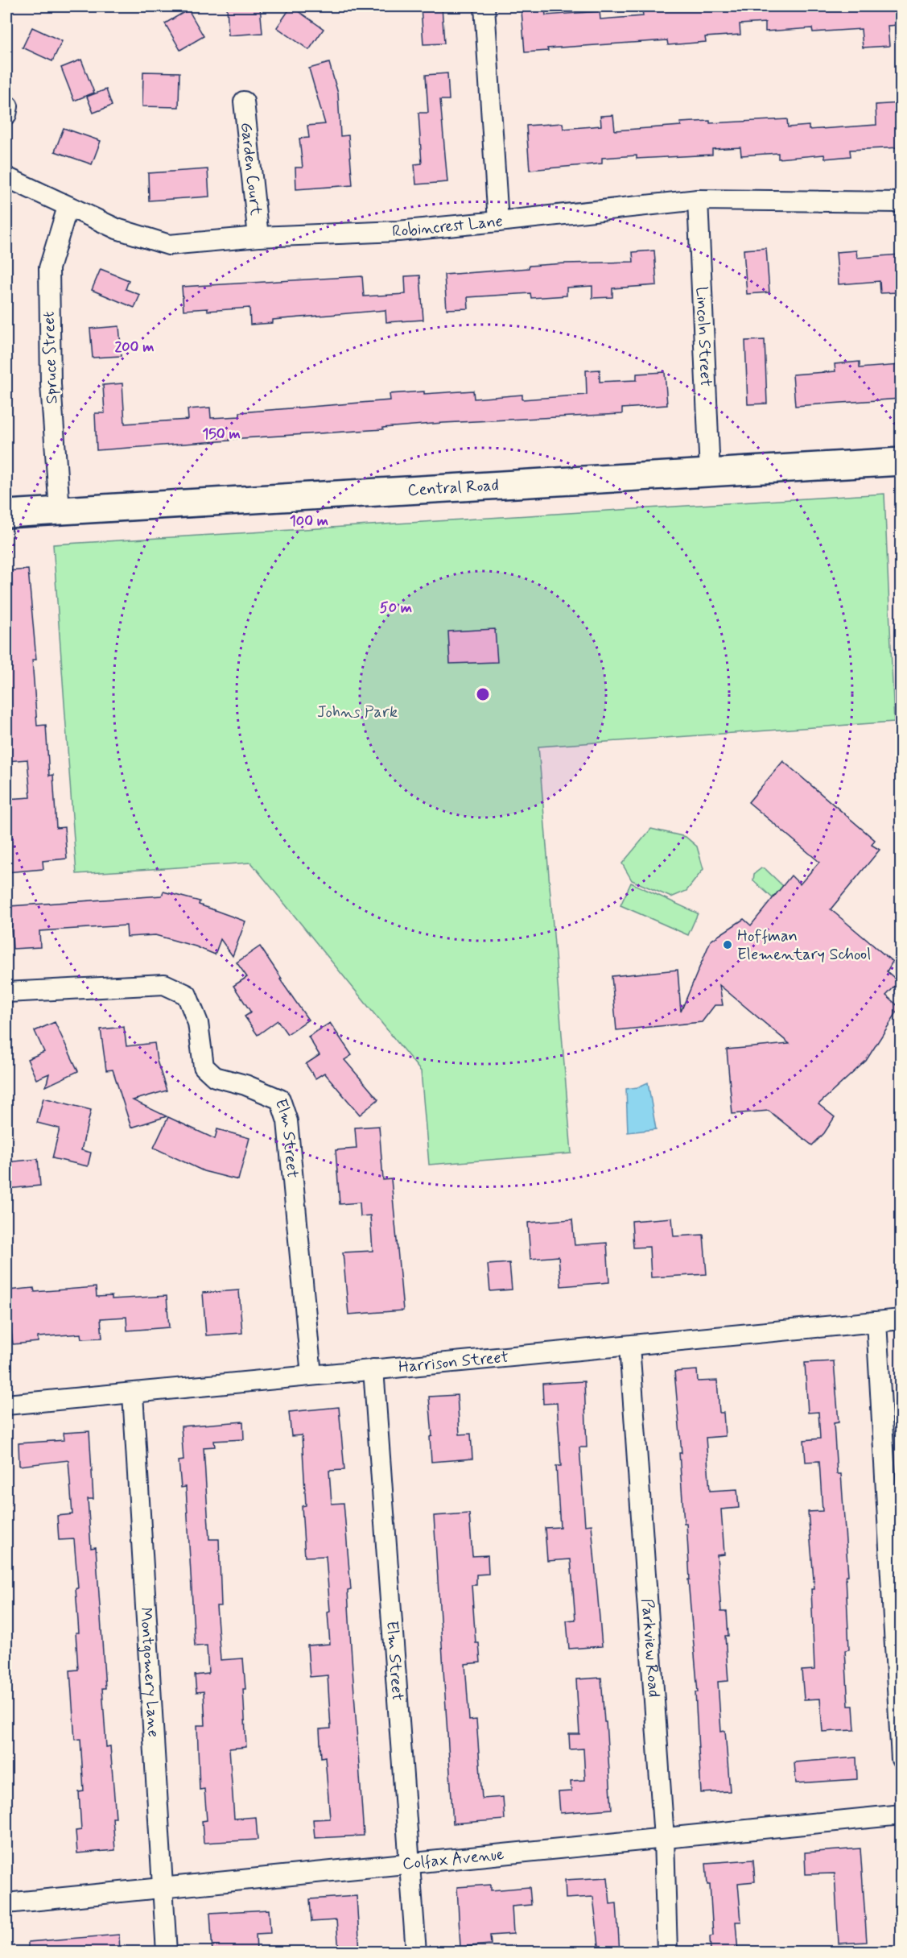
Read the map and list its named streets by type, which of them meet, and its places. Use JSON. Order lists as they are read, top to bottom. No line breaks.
{"streets":{"main road":["Central Road"],"street":["Garden Court","Robincrest Lane","Lincoln Street","Spruce Street","Elm Street","Harrison Street","Parkview Road","Montgomery Lane","Colfax Avenue"]},"crossings":[["Garden Court","Robincrest Lane"],["Robincrest Lane","Lincoln Street"],["Robincrest Lane","Spruce Street"],["Lincoln Street","Central Road"],["Spruce Street","Central Road"],["Elm Street","Harrison Street"],["Elm Street","Colfax Avenue"],["Harrison Street","Parkview Road"],["Harrison Street","Montgomery Lane"],["Parkview Road","Colfax Avenue"],["Montgomery Lane","Colfax Avenue"]],"parks":["Johns Park"],"places":["Hoffman Elementary School"],"rings":["200 m","150 m","100 m","50 m"]}
